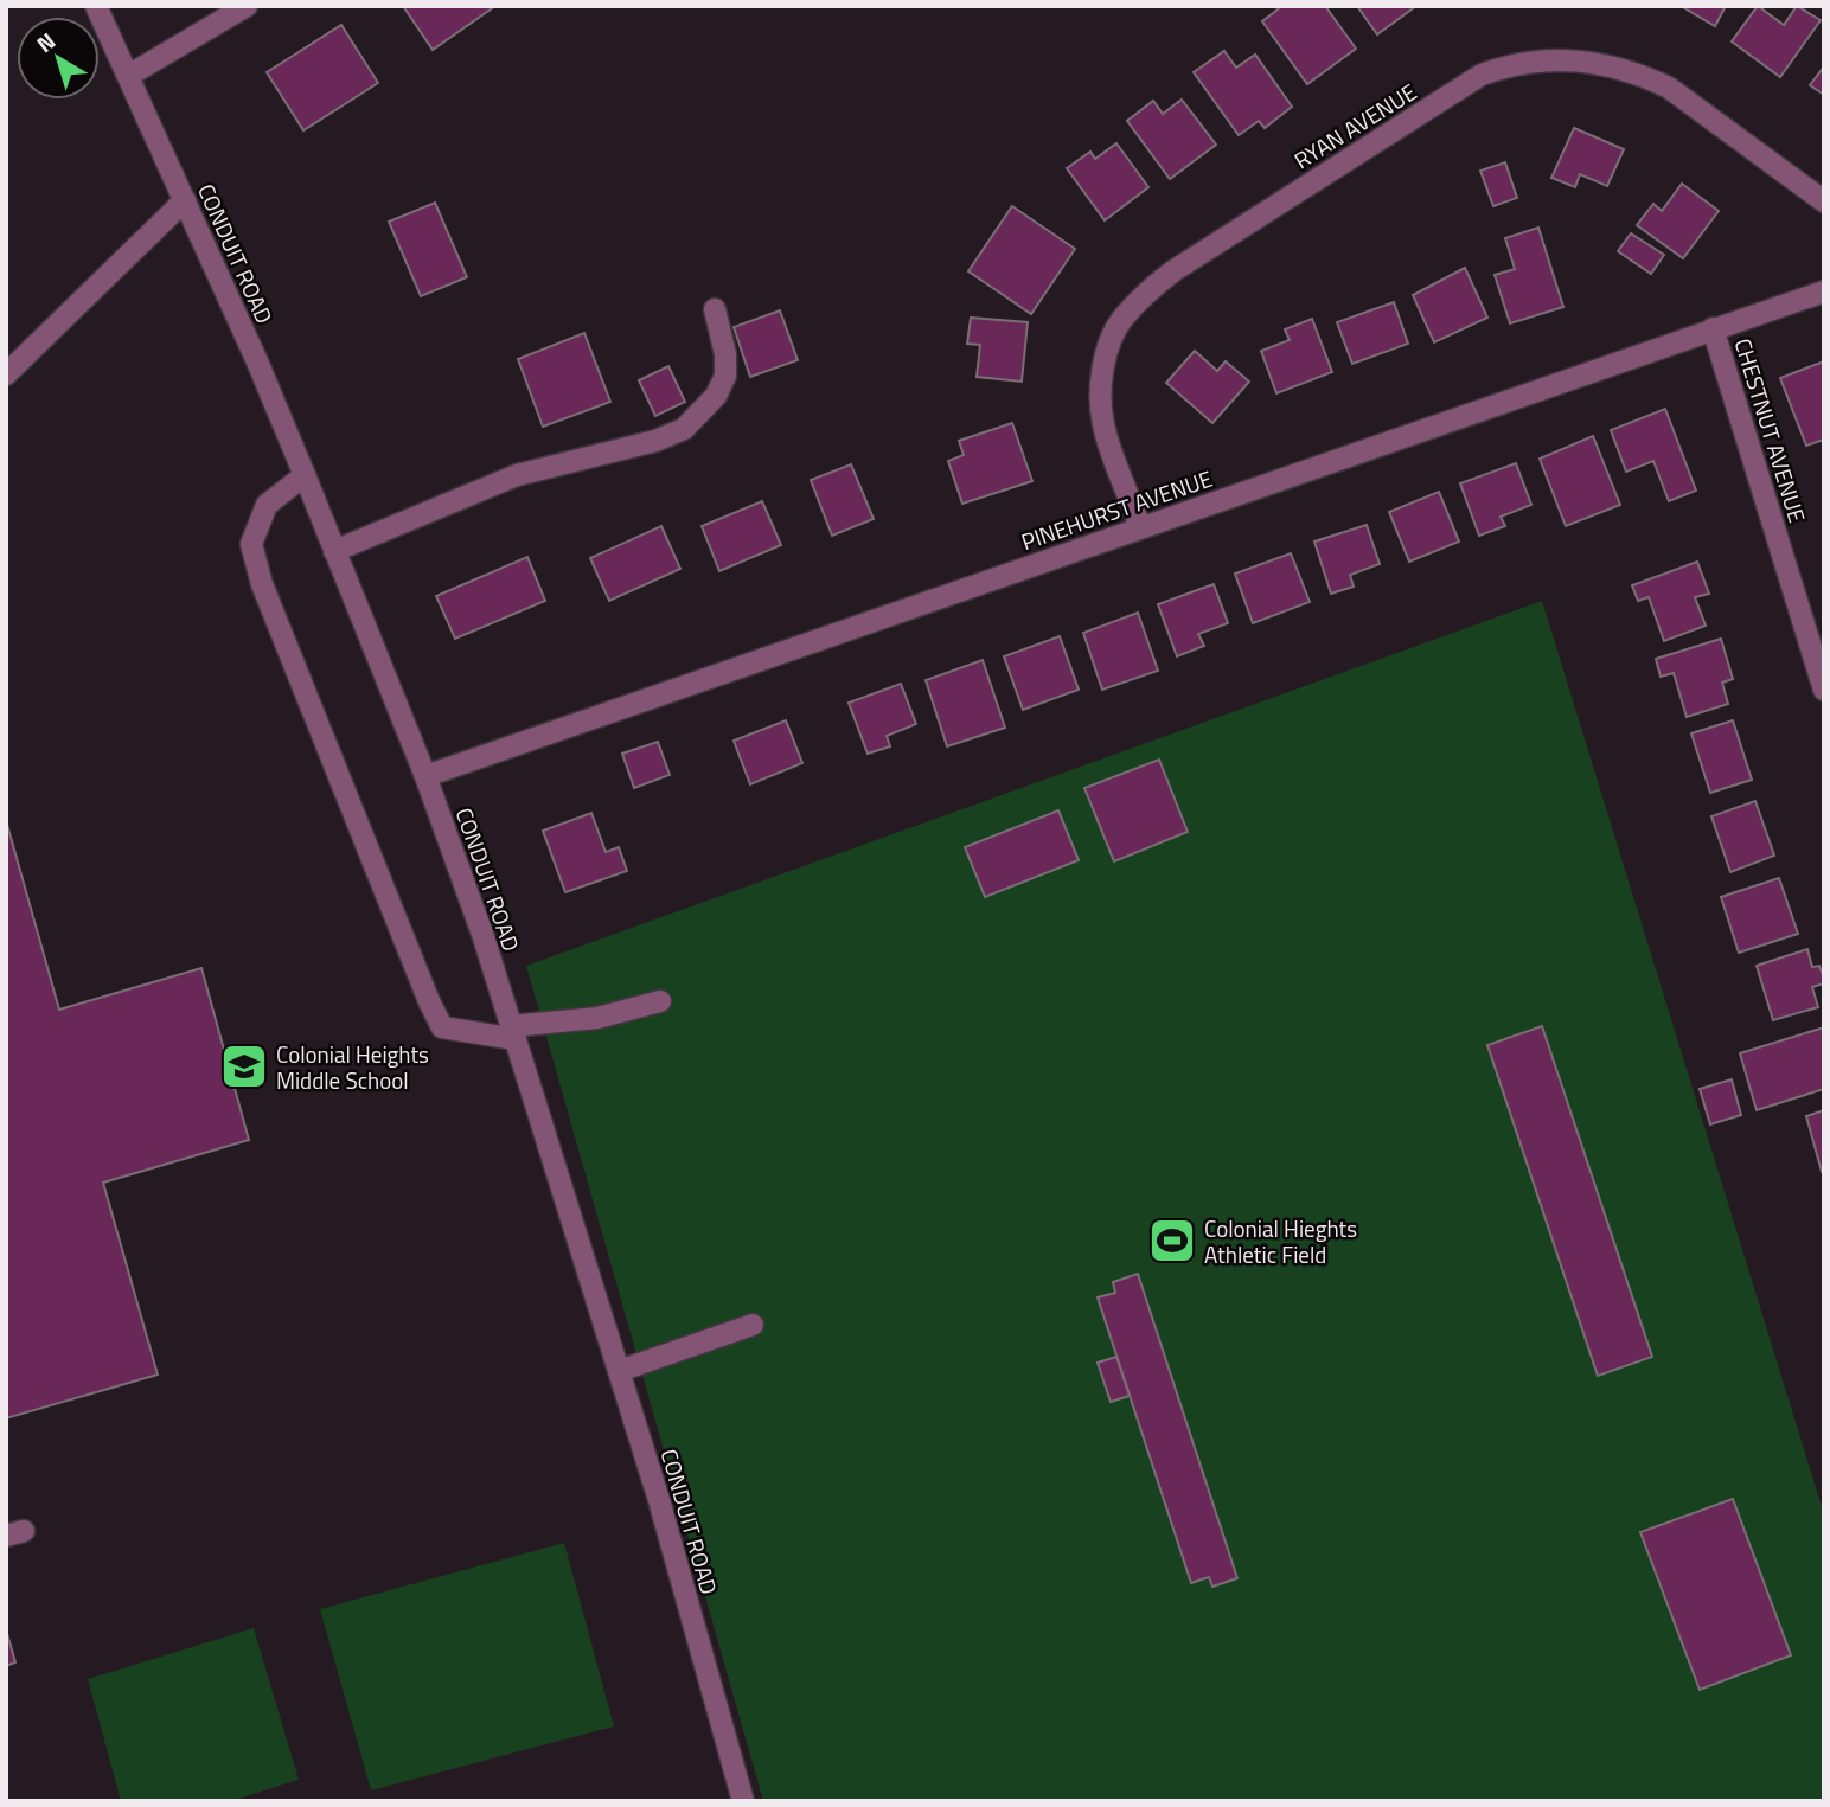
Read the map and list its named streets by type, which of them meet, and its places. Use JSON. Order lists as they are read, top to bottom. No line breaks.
{"streets":{"street":["RYAN AVENUE","CONDUIT ROAD","CHESTNUT AVENUE","PINEHURST AVENUE"]},"crossings":[["RYAN AVENUE","PINEHURST AVENUE"],["CONDUIT ROAD","PINEHURST AVENUE"],["CHESTNUT AVENUE","PINEHURST AVENUE"]],"places":{"school or university":["Colonial Heights Middle School"],"sports":["Colonial Hieghts Athletic Field"]},"north":"top left"}
